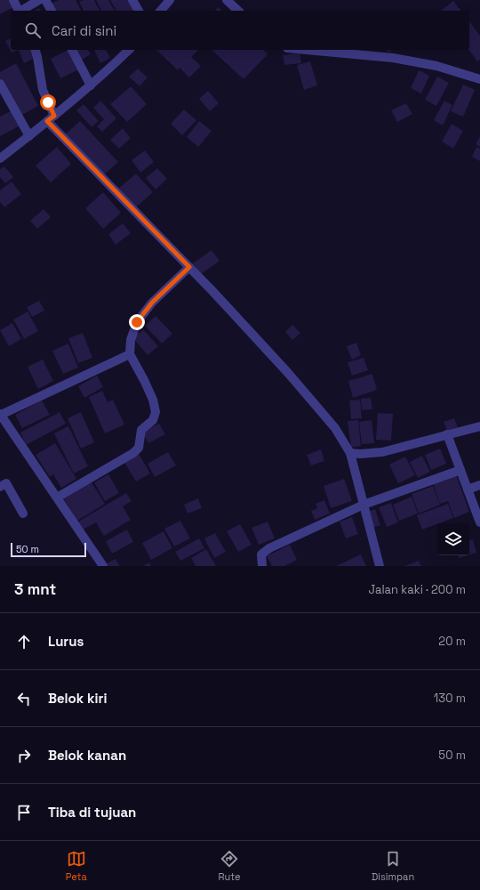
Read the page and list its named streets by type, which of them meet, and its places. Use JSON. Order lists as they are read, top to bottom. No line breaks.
{"scale_bar":"50 m","page":{"search":"Cari di sini","scale":"50 m","heading":["3 mnt","Jalan kaki · 200 m"],"list":[["Lurus","20 m"],["Belok kiri","130 m"],["Belok kanan","50 m"],"Tiba di tujuan"],"nav":["Peta","Rute","Disimpan"]}}
